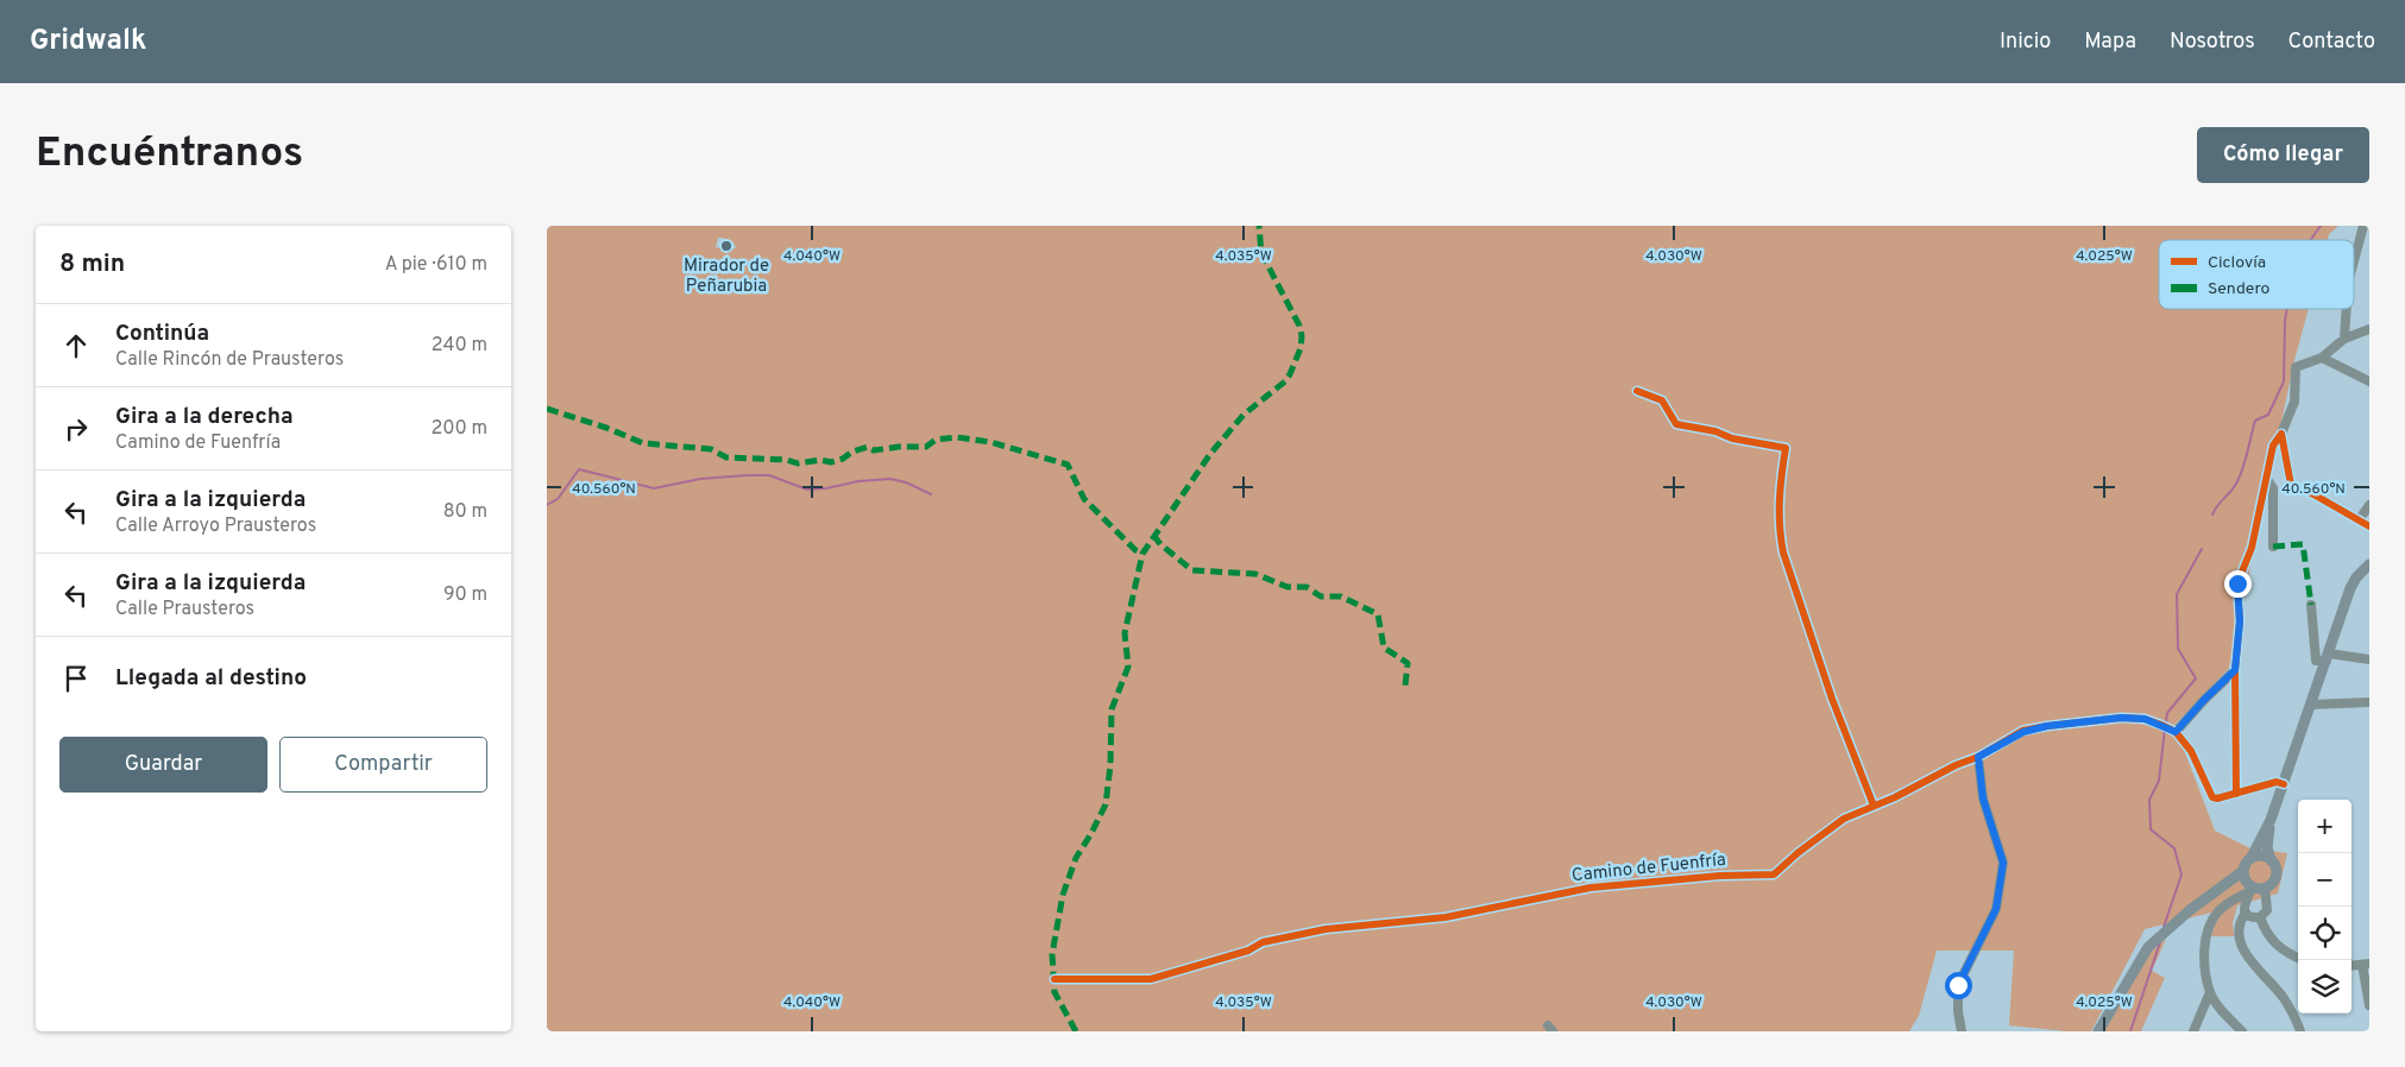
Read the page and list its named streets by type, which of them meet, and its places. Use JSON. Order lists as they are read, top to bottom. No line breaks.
{"streets":{"street":["Camino de Fuenfría"]},"places":["Mirador de Peñarubia"],"legend":["Ciclovía","Sendero"],"page":{"header":"Gridwalk","nav":["Inicio","Mapa","Nosotros","Contacto"],"buttons":["Cómo llegar",["Guardar","Compartir"]],"title":"Encuéntranos","heading":["8 min","A pie · 610 m"],"list":[["Continúa","Calle Rincón de Prausteros","240 m"],["Gira a la derecha","Camino de Fuenfría","200 m"],["Gira a la izquierda","Calle Arroyo Prausteros","80 m"],["Gira a la izquierda","Calle Prausteros","90 m"],"Llegada al destino"],"map_buttons":["+","−"]},"coordinates":["4.040°W","4.035°W","4.030°W","4.025°W","40.560°N"]}
